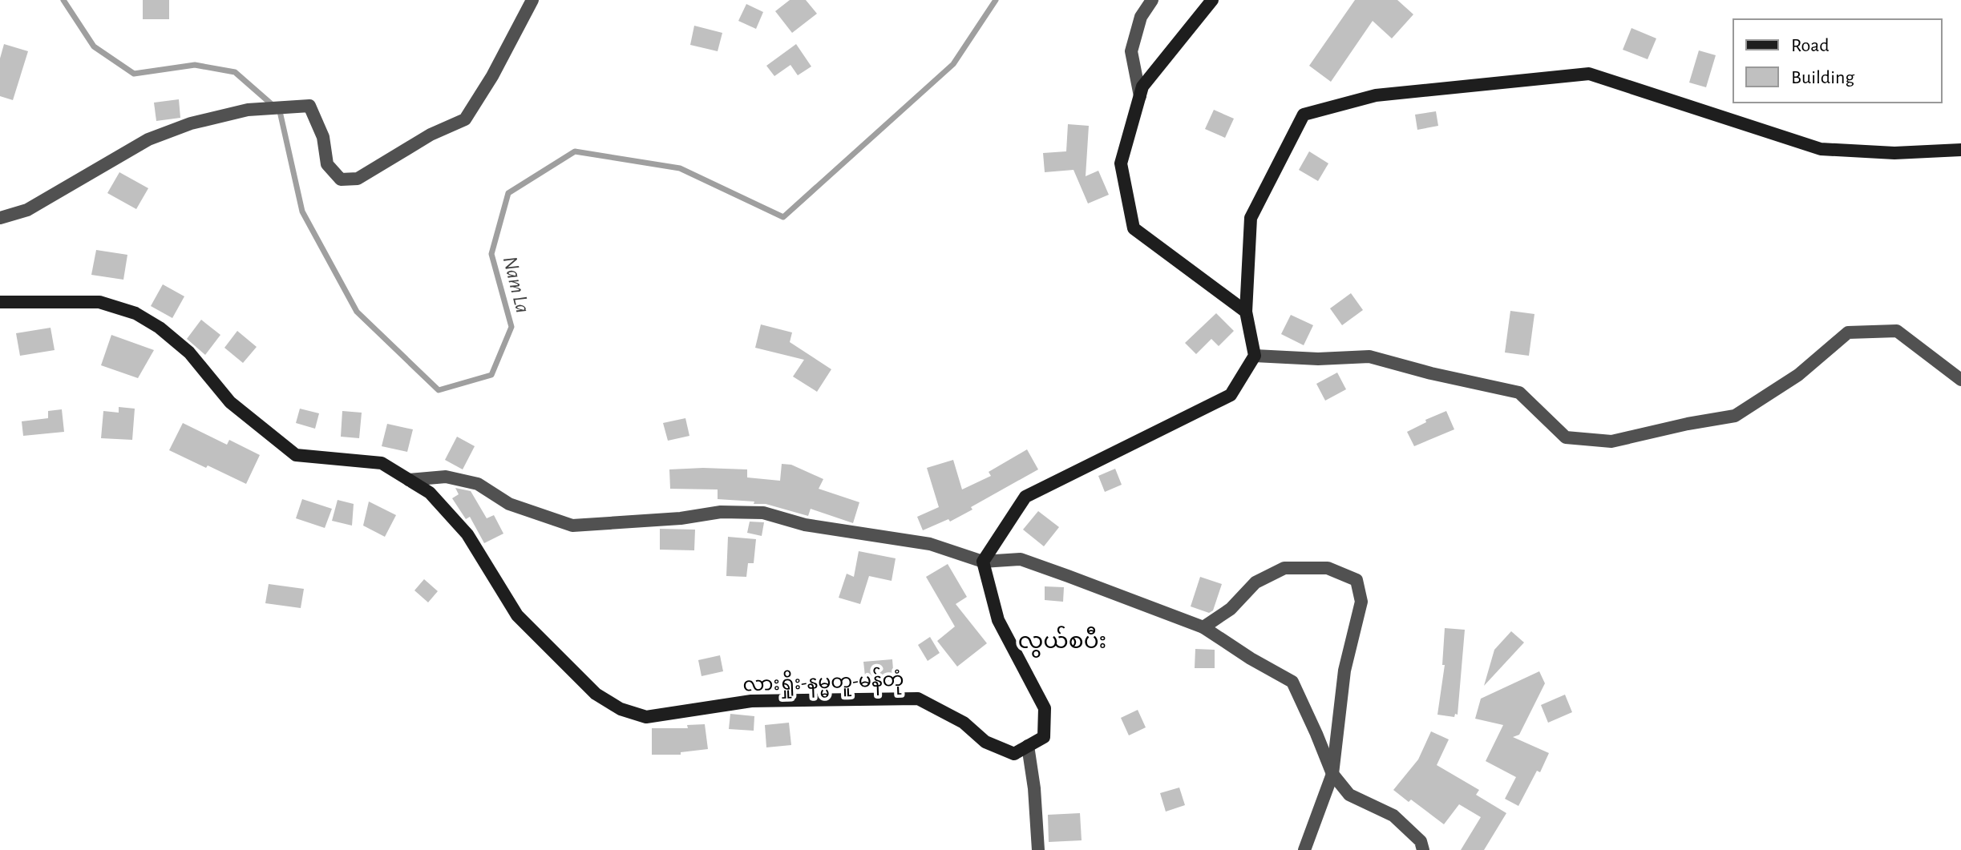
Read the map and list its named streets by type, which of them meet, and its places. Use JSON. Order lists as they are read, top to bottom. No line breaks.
{"streets":{"main road":["လားရှိုး-နမ္မတူ-မန်တုံ"]},"districts":["လွယ်စပီး"],"water":["Nam La"],"legend":["Road","Building"]}
